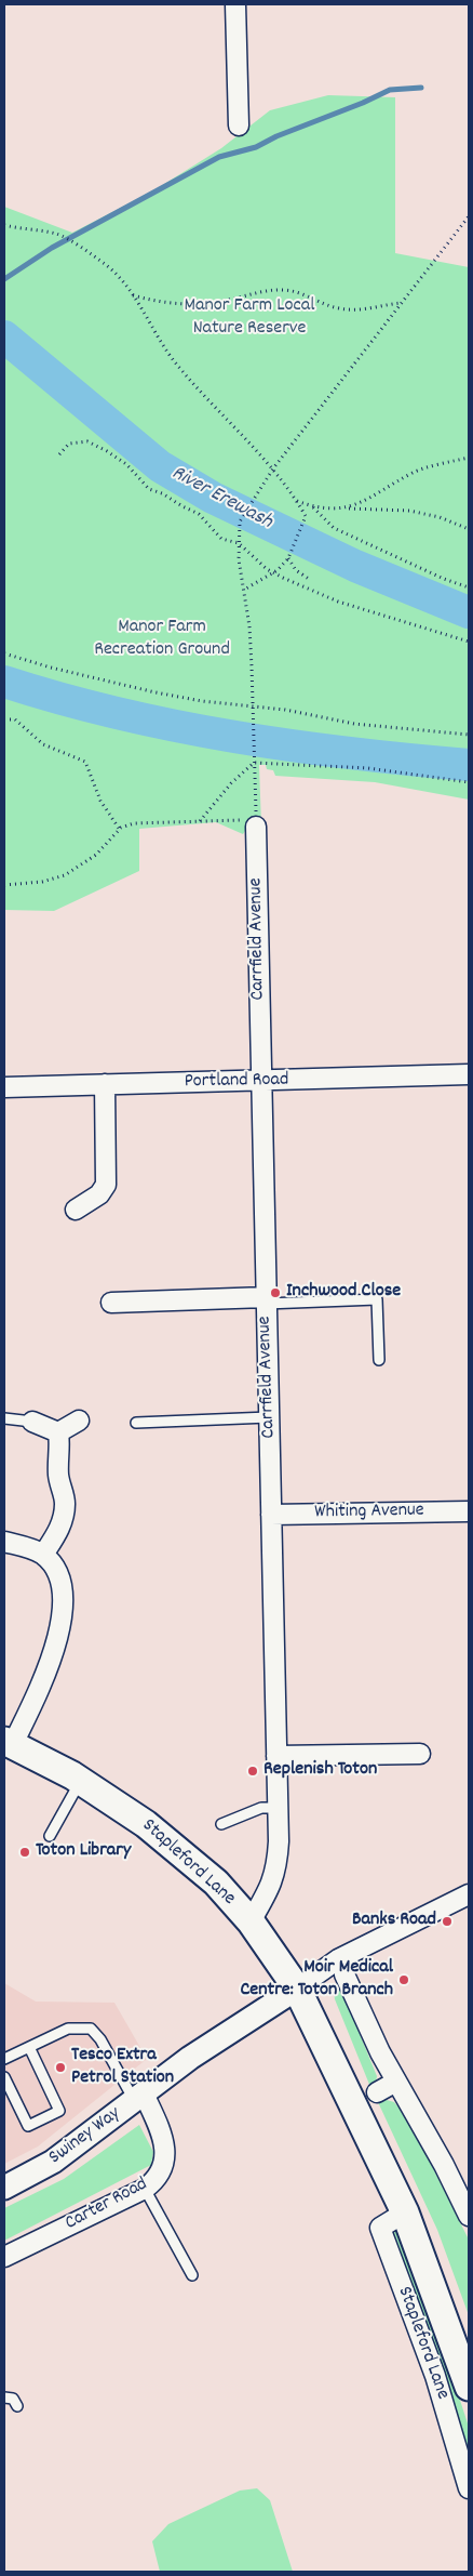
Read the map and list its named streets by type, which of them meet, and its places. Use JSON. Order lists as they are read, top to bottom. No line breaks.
{"streets":{"main road":["Stapleford Lane"],"street":["Carrfield Avenue","Portland Road","Whiting Avenue","Swiney Way","Carter Road"]},"crossings":[["Carrfield Avenue","Portland Road"],["Carrfield Avenue","Whiting Avenue"],["Carrfield Avenue","Stapleford Lane"],["Stapleford Lane","Swiney Way"],["Swiney Way","Carter Road"]],"water":["River Erewash"],"parks":["Manor Farm Local Nature Reserve","Manor Farm Recreation Ground"],"places":["Inchwood Close","Replenish Toton","Toton Library","Banks Road","Moir Medical Centre: Toton Branch","Tesco Extra Petrol Station"]}
